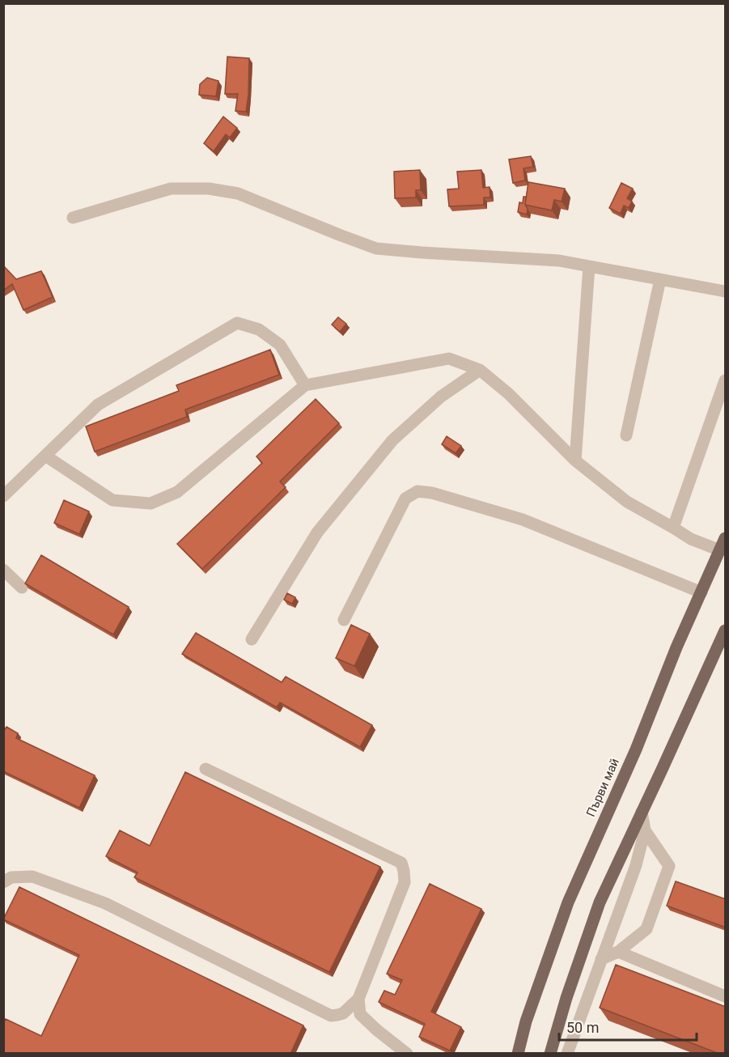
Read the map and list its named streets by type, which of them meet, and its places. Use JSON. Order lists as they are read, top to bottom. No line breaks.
{"streets":{"main road":["Първи май"]},"scale_bar":"50 m"}
